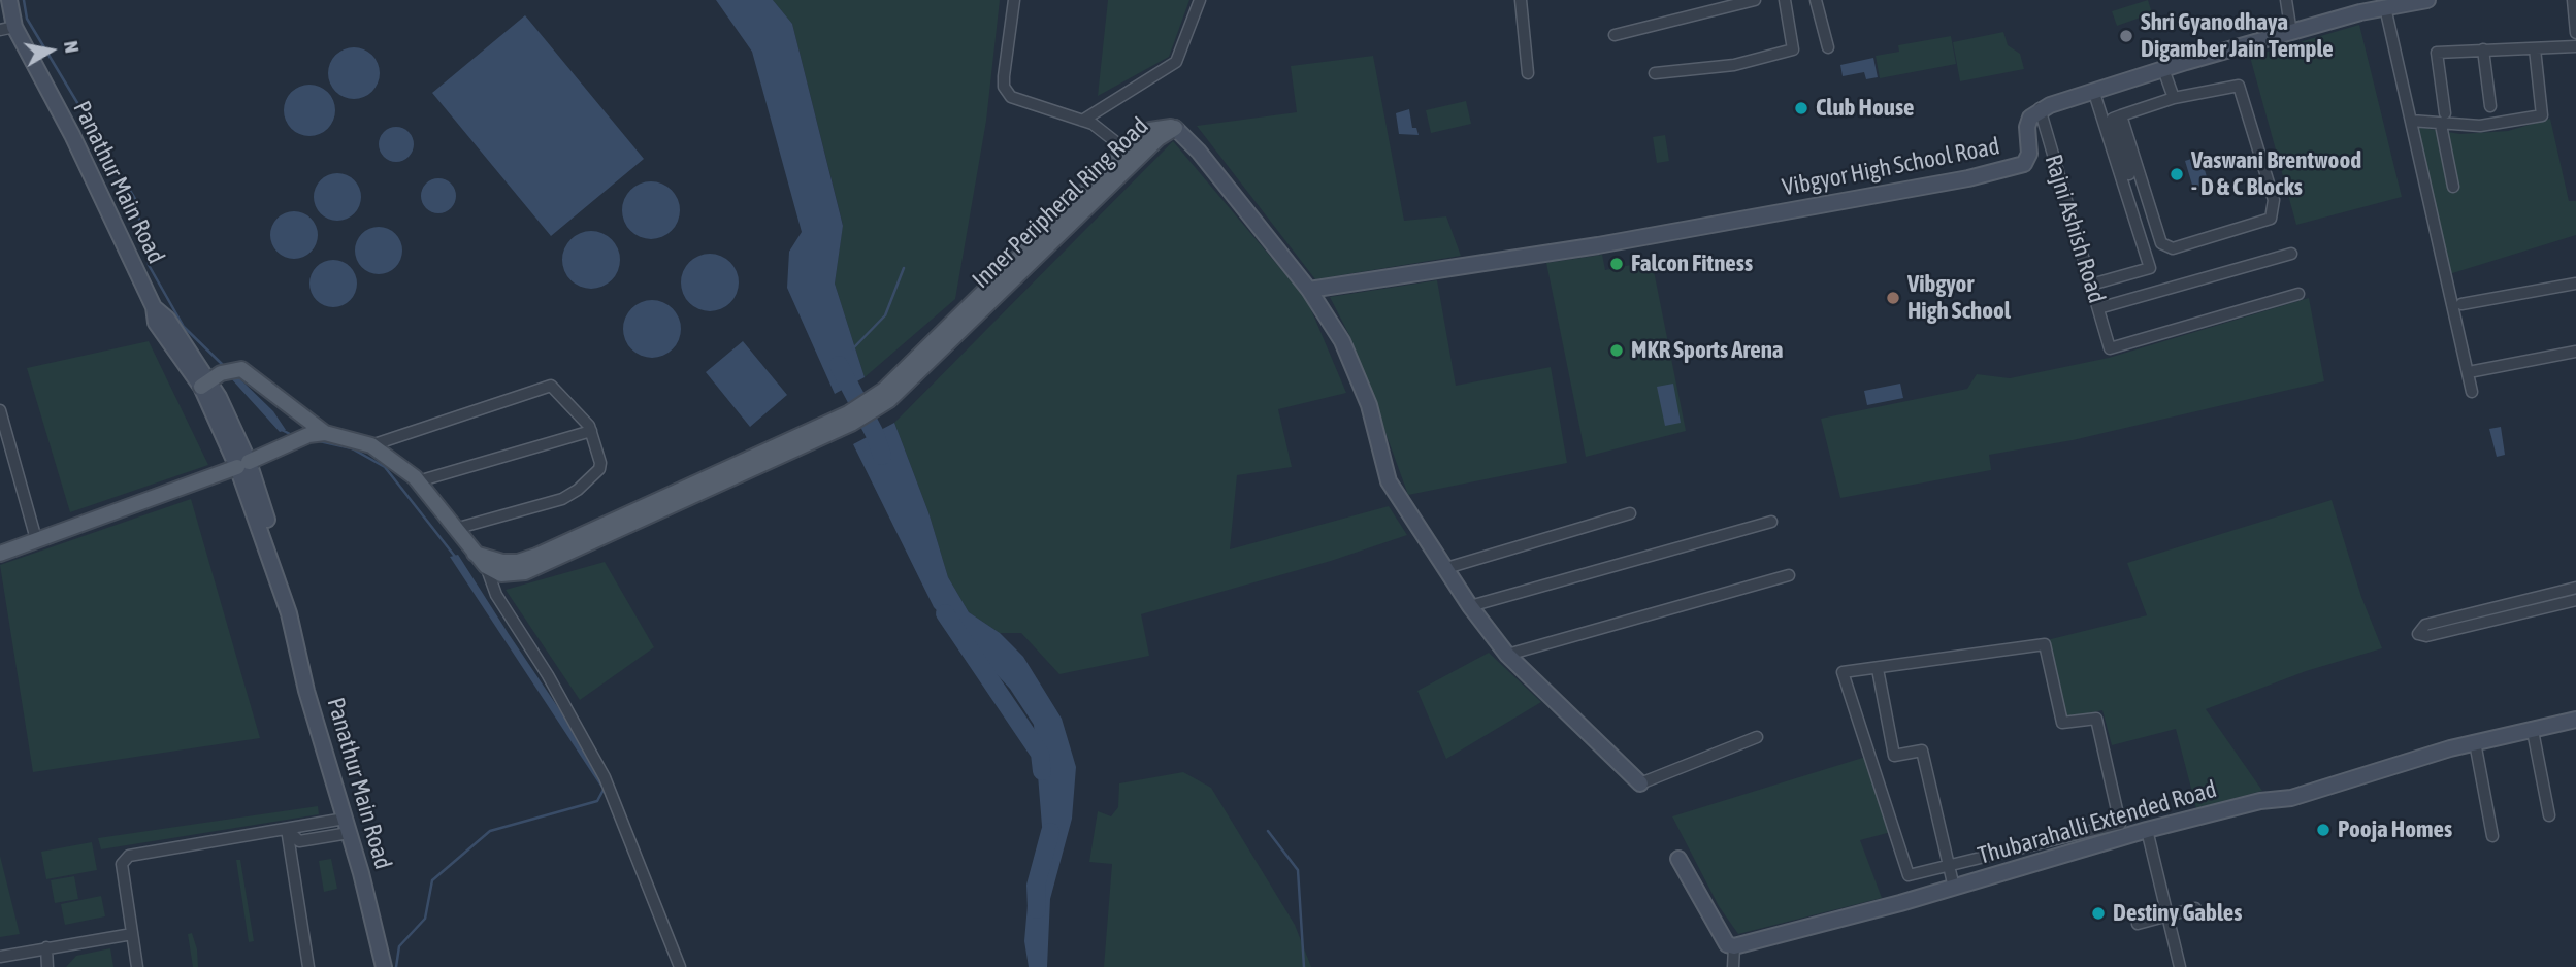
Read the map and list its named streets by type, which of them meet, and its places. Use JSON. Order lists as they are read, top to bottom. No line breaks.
{"streets":{"main road":["Inner Peripheral Ring Road"],"street":["Vibgyor High School Road","Panathur Main Road","Rajni Ashish Road","Thubarahalli Extended Road"]},"crossings":[["Vibgyor High School Road","Rajni Ashish Road"]],"places":["Shri Gyanodhaya Digamber Jain Temple","Club House","Vaswani Brentwood - D & C Blocks","Falcon Fitness","Vibgyor High School","MKR Sports Arena","Pooja Homes","Destiny Gables"],"north":"right"}
